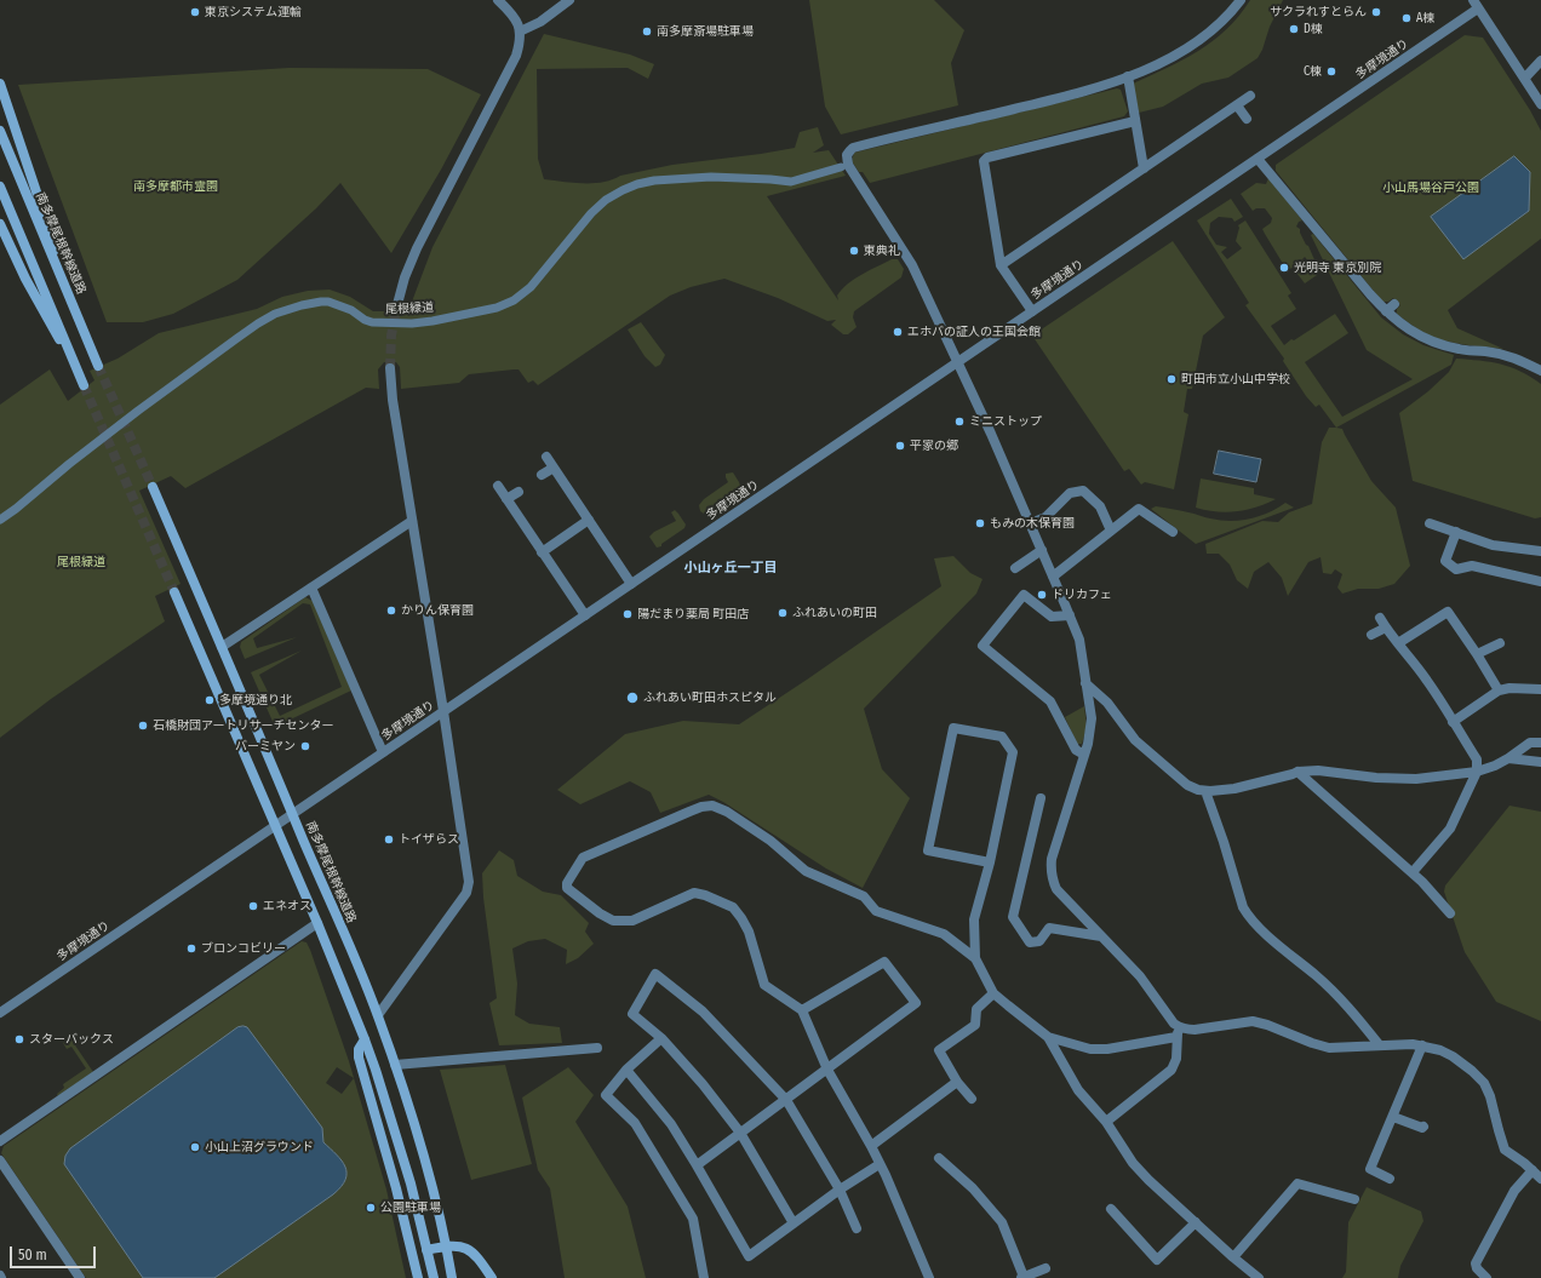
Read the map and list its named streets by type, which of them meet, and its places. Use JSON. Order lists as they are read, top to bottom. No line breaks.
{"streets":{"main road":["南多摩尾根幹線道路"],"street":["多摩境通り","尾根緑道"]},"crossings":[["多摩境通り","南多摩尾根幹線道路"]],"districts":["小山ヶ丘一丁目"],"parks":["南多摩都市霊園","小山馬場谷戸公園","尾根緑道"],"places":["東京システム運輸","サクラれすとらん","A棟","D棟","南多摩斎場駐車場","C棟","東典礼","光明寺 東京別院","エホバの証人の王国会館","町田市立小山中学校","ミニストップ","平家の郷","もみの木保育園","ドリカフェ","かりん保育園","ふれあいの町田","陽だまり薬局 町田店","ふれあい町田ホスピタル","多摩境通り北","石橋財団アートリサーチセンター","バーミヤン","トイザらス","エネオス","ブロンコビリー","スターバックス","小山上沼グラウンド","公園駐車場"],"scale_bar":"50 m"}
